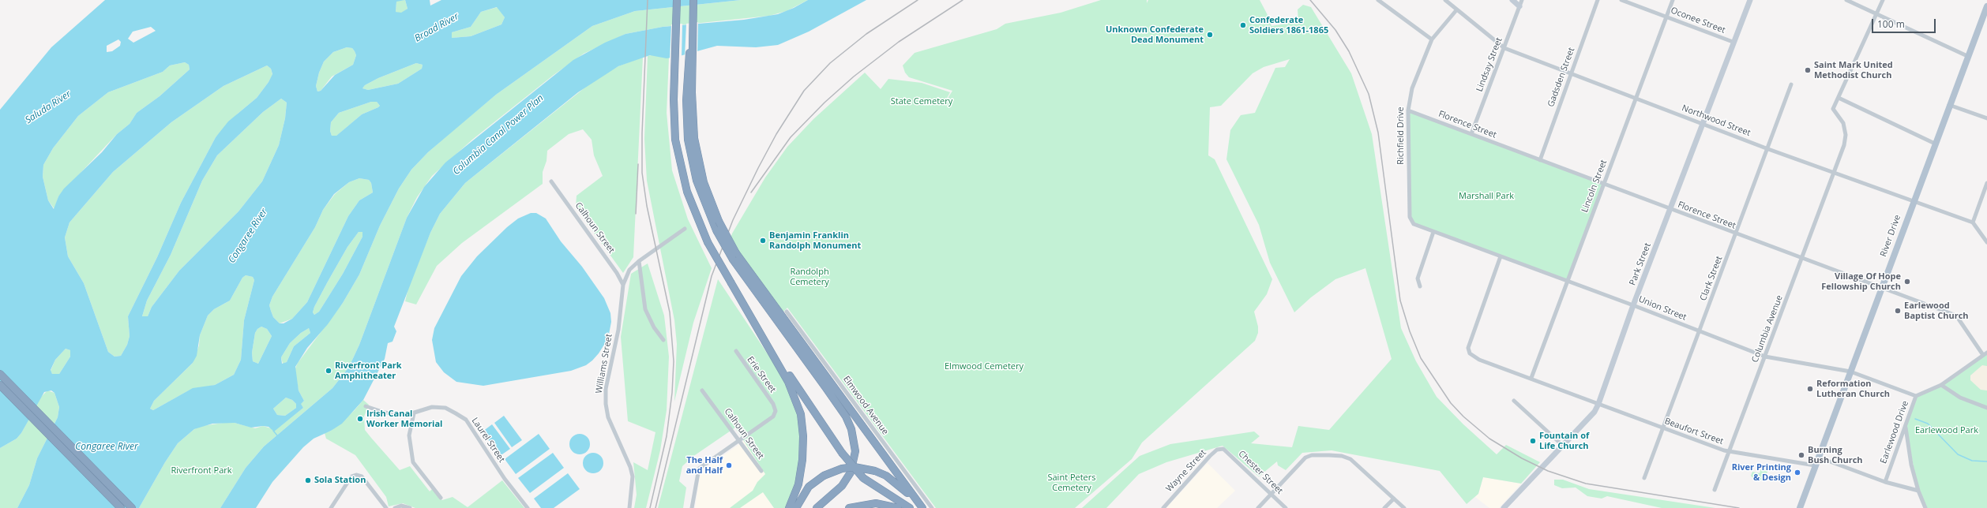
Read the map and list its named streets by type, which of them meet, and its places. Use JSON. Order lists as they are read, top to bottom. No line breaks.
{"streets":{"main road":["River Drive"],"street":["Oconee Street","Lindsay Street","Gadsden Street","Northwood Street","Florence Street","Richfield Drive","Lincoln Street","Calhoun Street","Park Street","Clark Street","Union Street","Columbia Avenue","Williams Street","Erie Street","Elmwood Avenue","Beaufort Street","Earlewood Drive","Laurel Street","Wayne Street","Chester Street"]},"crossings":[["Oconee Street","Lincoln Street"],["Oconee Street","Park Street"],["Lindsay Street","Northwood Street"],["Lindsay Street","Florence Street"],["Gadsden Street","Northwood Street"],["Gadsden Street","Florence Street"],["Northwood Street","Richfield Drive"],["Northwood Street","Lincoln Street"],["Northwood Street","River Drive"],["Northwood Street","Park Street"],["Northwood Street","Clark Street"],["Northwood Street","Columbia Avenue"],["Florence Street","Richfield Drive"],["Florence Street","Lincoln Street"],["Florence Street","River Drive"],["Florence Street","Park Street"],["Florence Street","Clark Street"],["Florence Street","Columbia Avenue"],["Florence Street","Earlewood Drive"],["Richfield Drive","Union Street"],["Lincoln Street","Union Street"],["Lincoln Street","Beaufort Street"],["Calhoun Street","Williams Street"],["Calhoun Street","Erie Street"],["River Drive","Union Street"],["River Drive","Beaufort Street"],["Park Street","Union Street"],["Park Street","Beaufort Street"],["Clark Street","Union Street"],["Clark Street","Beaufort Street"],["Union Street","Columbia Avenue"],["Union Street","Beaufort Street"],["Union Street","Earlewood Drive"],["Columbia Avenue","Beaufort Street"],["Beaufort Street","Earlewood Drive"],["Wayne Street","Chester Street"]],"water":["Broad River","Saluda River","Columbia Canal Power Plan","Congaree River"],"parks":["State Cemetery","Marshall Park","Randolph Cemetery","Elmwood Cemetery","Earlewood Park","Riverfront Park","Saint Peters Cemetery"],"places":["Confederate Soldiers 1861-1865","Unknown Confederate Dead Monument","Saint Mark United Methodist Church","Benjamin Franklin Randolph Monument","Village Of Hope Fellowship Church","Earlewood Baptist Church","Riverfront Park Amphitheater","Reformation Lutheran Church","Irish Canal Worker Memorial","Fountain of Life Church","Burning Bush Church","The Half and Half","River Printing & Design","Sola Station"],"scale_bar":"100 m"}
